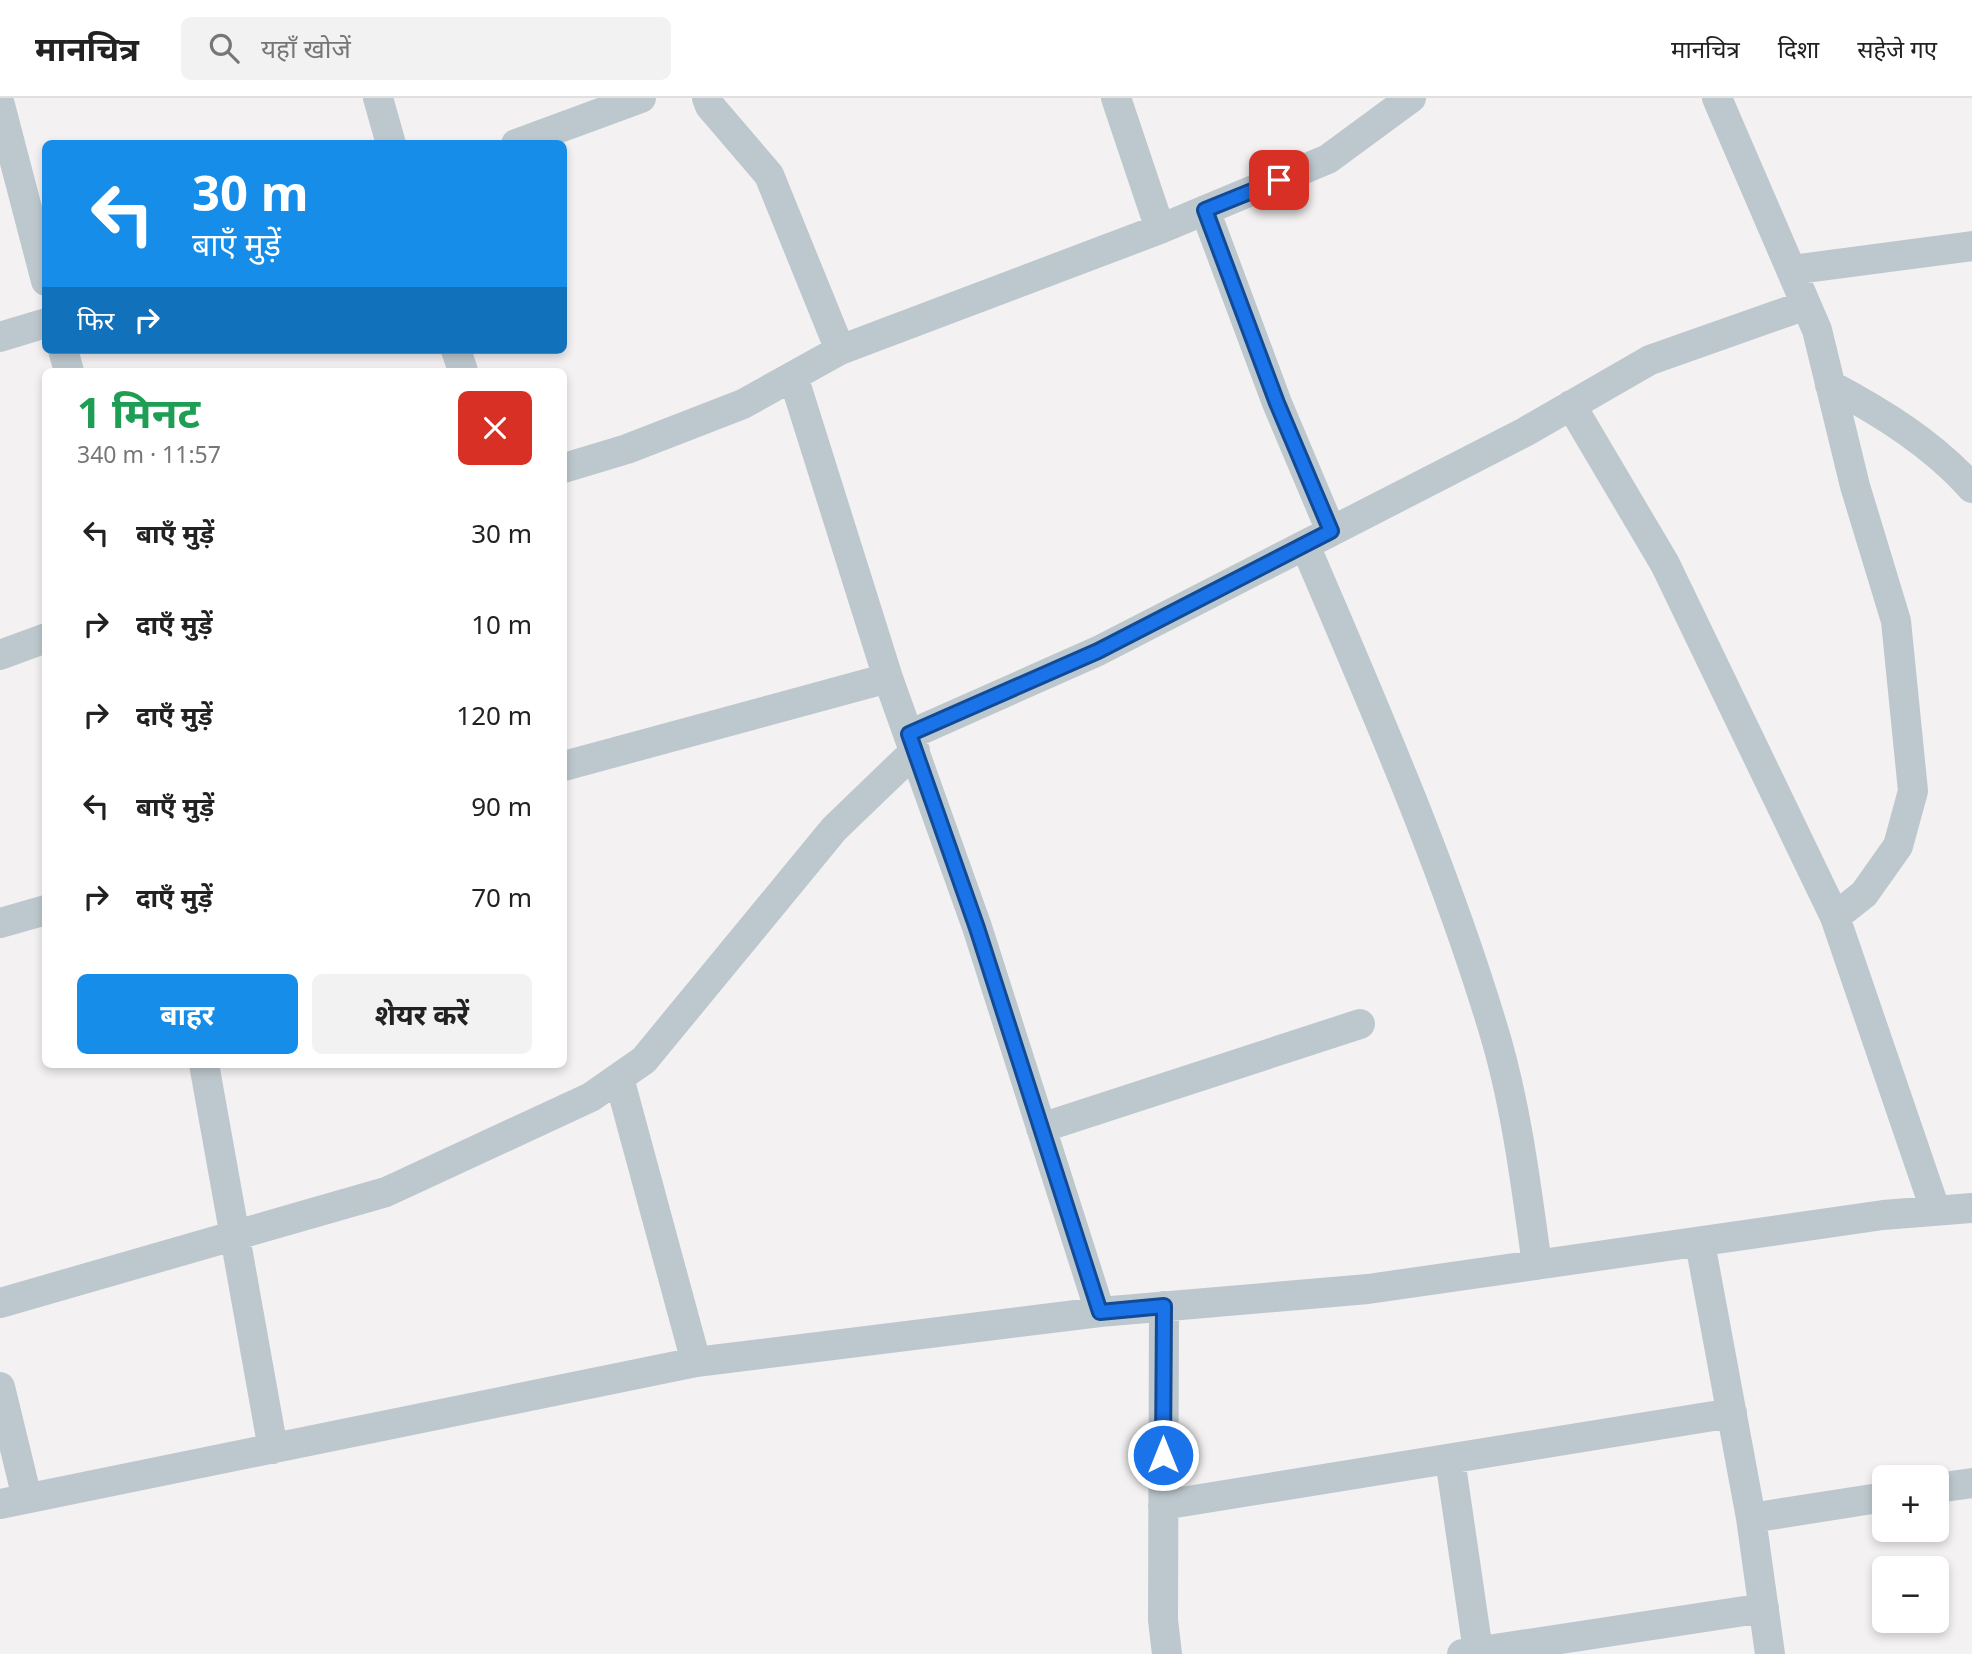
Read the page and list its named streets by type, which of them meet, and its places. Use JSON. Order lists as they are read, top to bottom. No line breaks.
{"page":{"header":"मानचित्र","search":"यहाँ खोजें","nav":["मानचित्र","दिशा","सहेजे गए"],"turn":["30 m","बाएँ मुड़ें"],"then":"फिर","heading":["1 मिनट","340 m · 11:57"],"list":[{"name":"बाएँ मुड़ें","value":"30 m"},{"name":"दाएँ मुड़ें","value":"10 m"},{"name":"दाएँ मुड़ें","value":"120 m"},{"name":"बाएँ मुड़ें","value":"90 m"},{"name":"दाएँ मुड़ें","value":"70 m"}],"buttons":["बाहर","शेयर करें"],"map_buttons":["+","−"]}}
